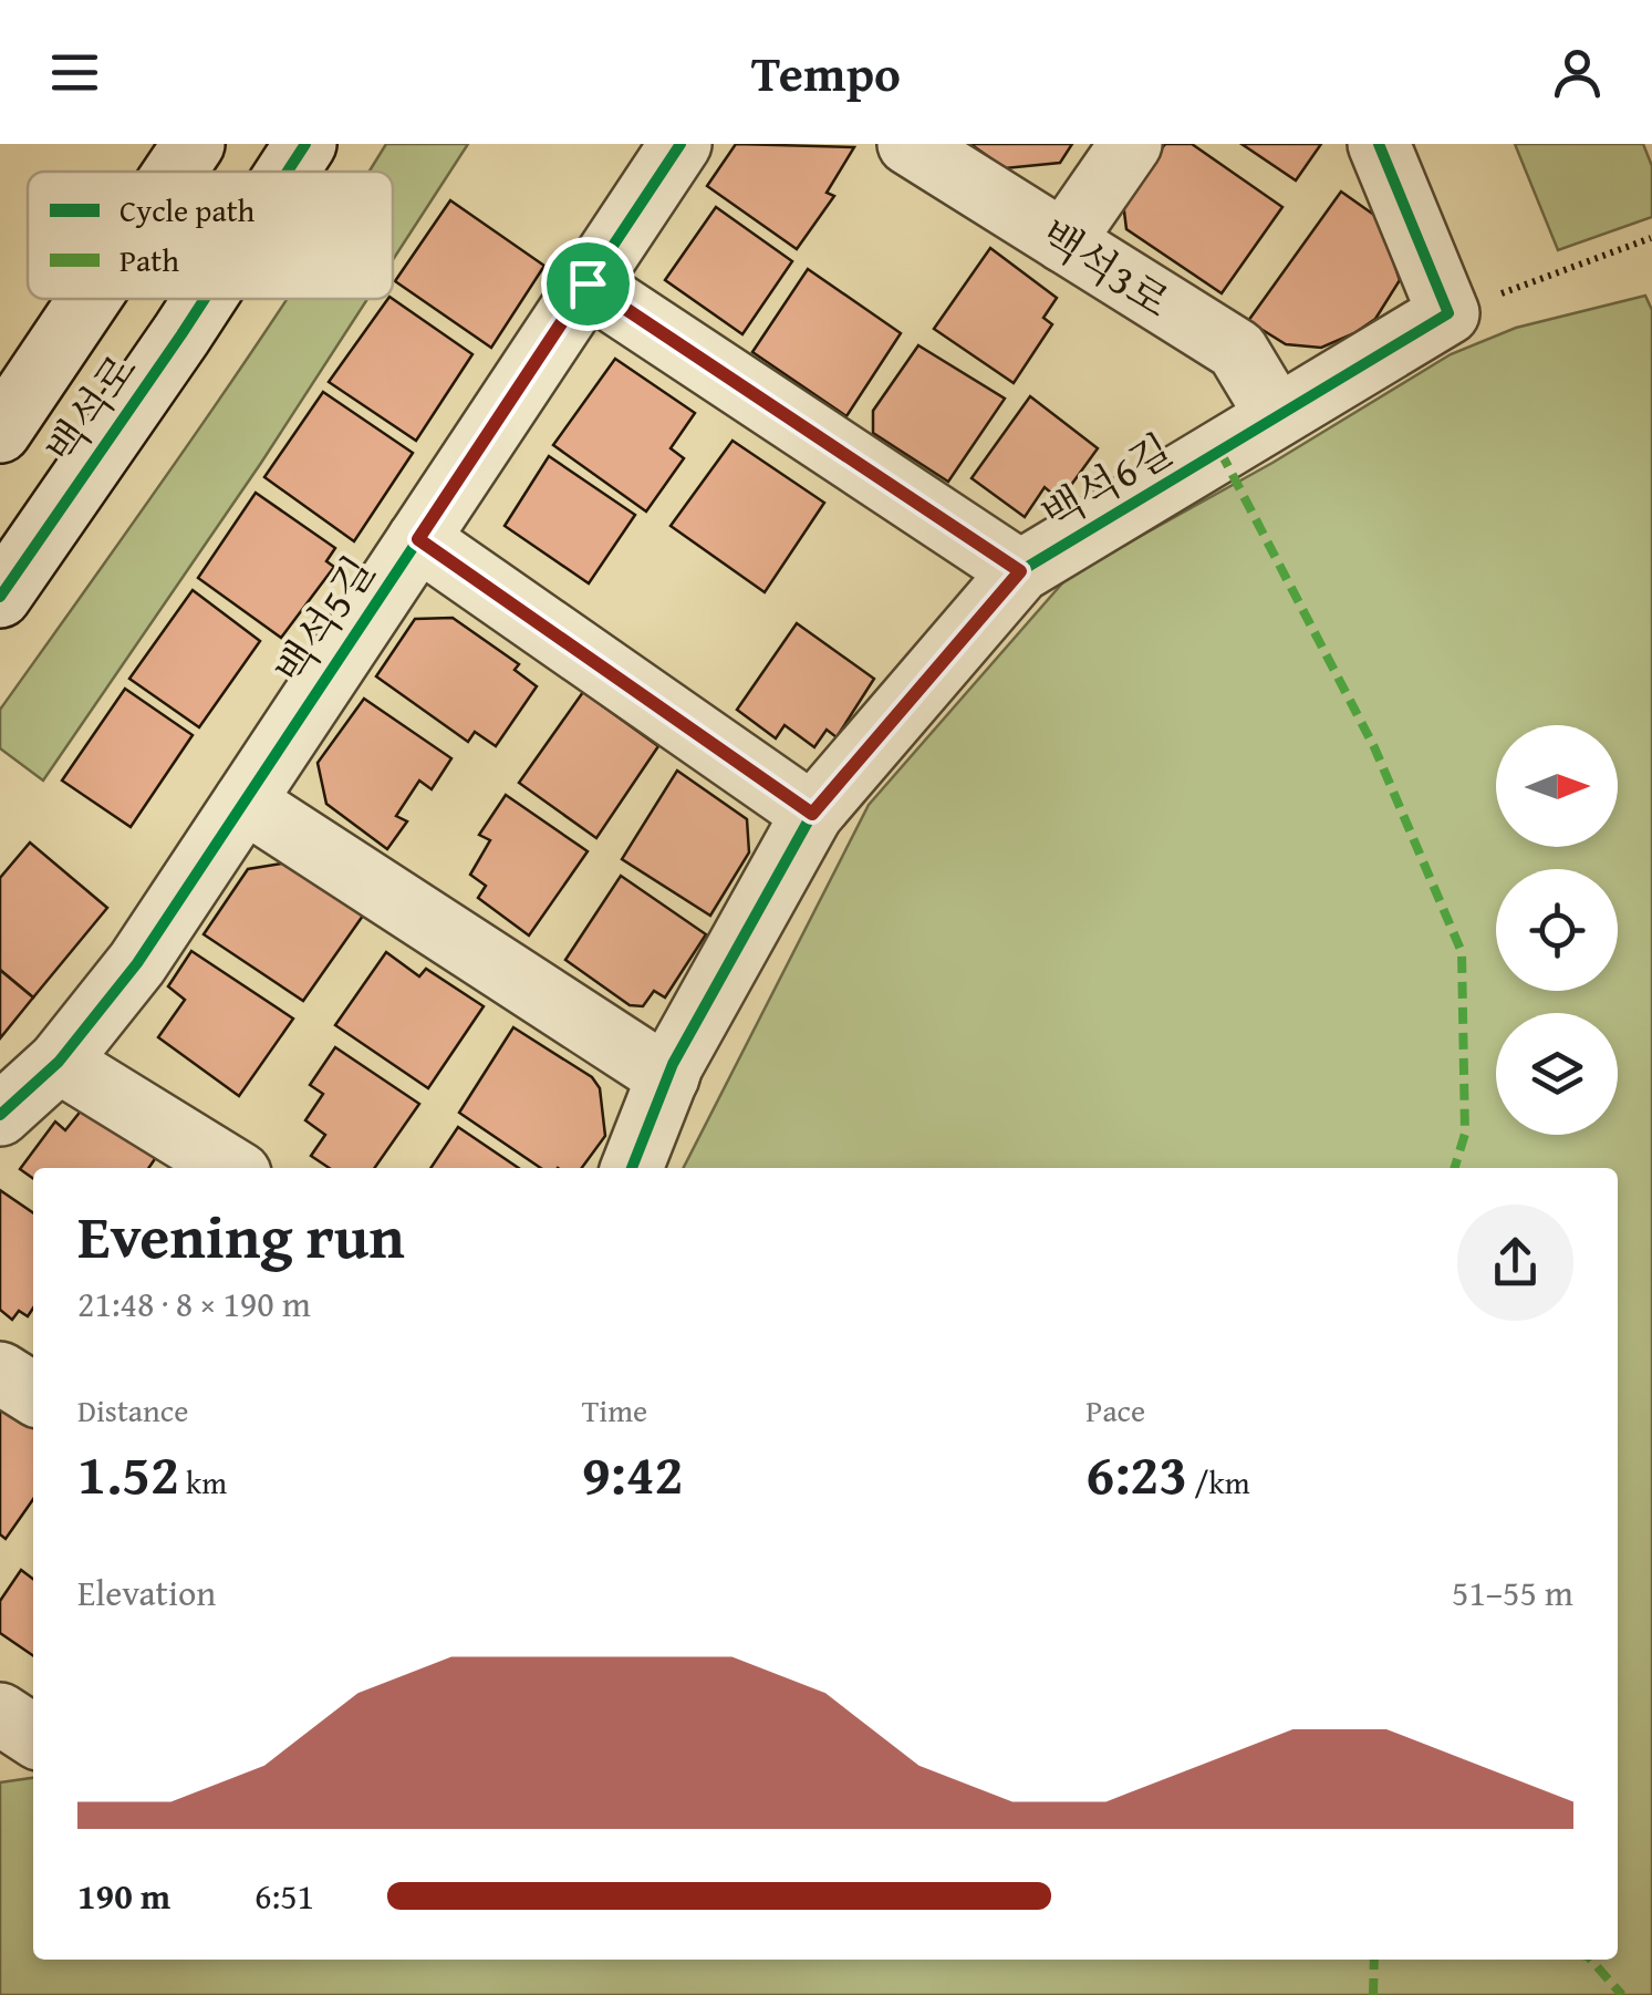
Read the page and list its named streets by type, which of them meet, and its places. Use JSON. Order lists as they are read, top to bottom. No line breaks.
{"streets":{"street":["백석3로","백석로","백석6길","백석5길"]},"crossings":[["백석3로","백석6길"],["백석6길","백석5길"]],"legend":["Cycle path","Path"],"north":"right","page":{"header":"Tempo","heading":["Evening run","21:48 · 8 × 190 m"],"stats":[["Distance","1.52 km"],["Time","9:42"],["Pace","6:23 /km"]],"chart":["Elevation","51–55 m"],"list":[{"name":"190 m","note":"6:51"}]}}
